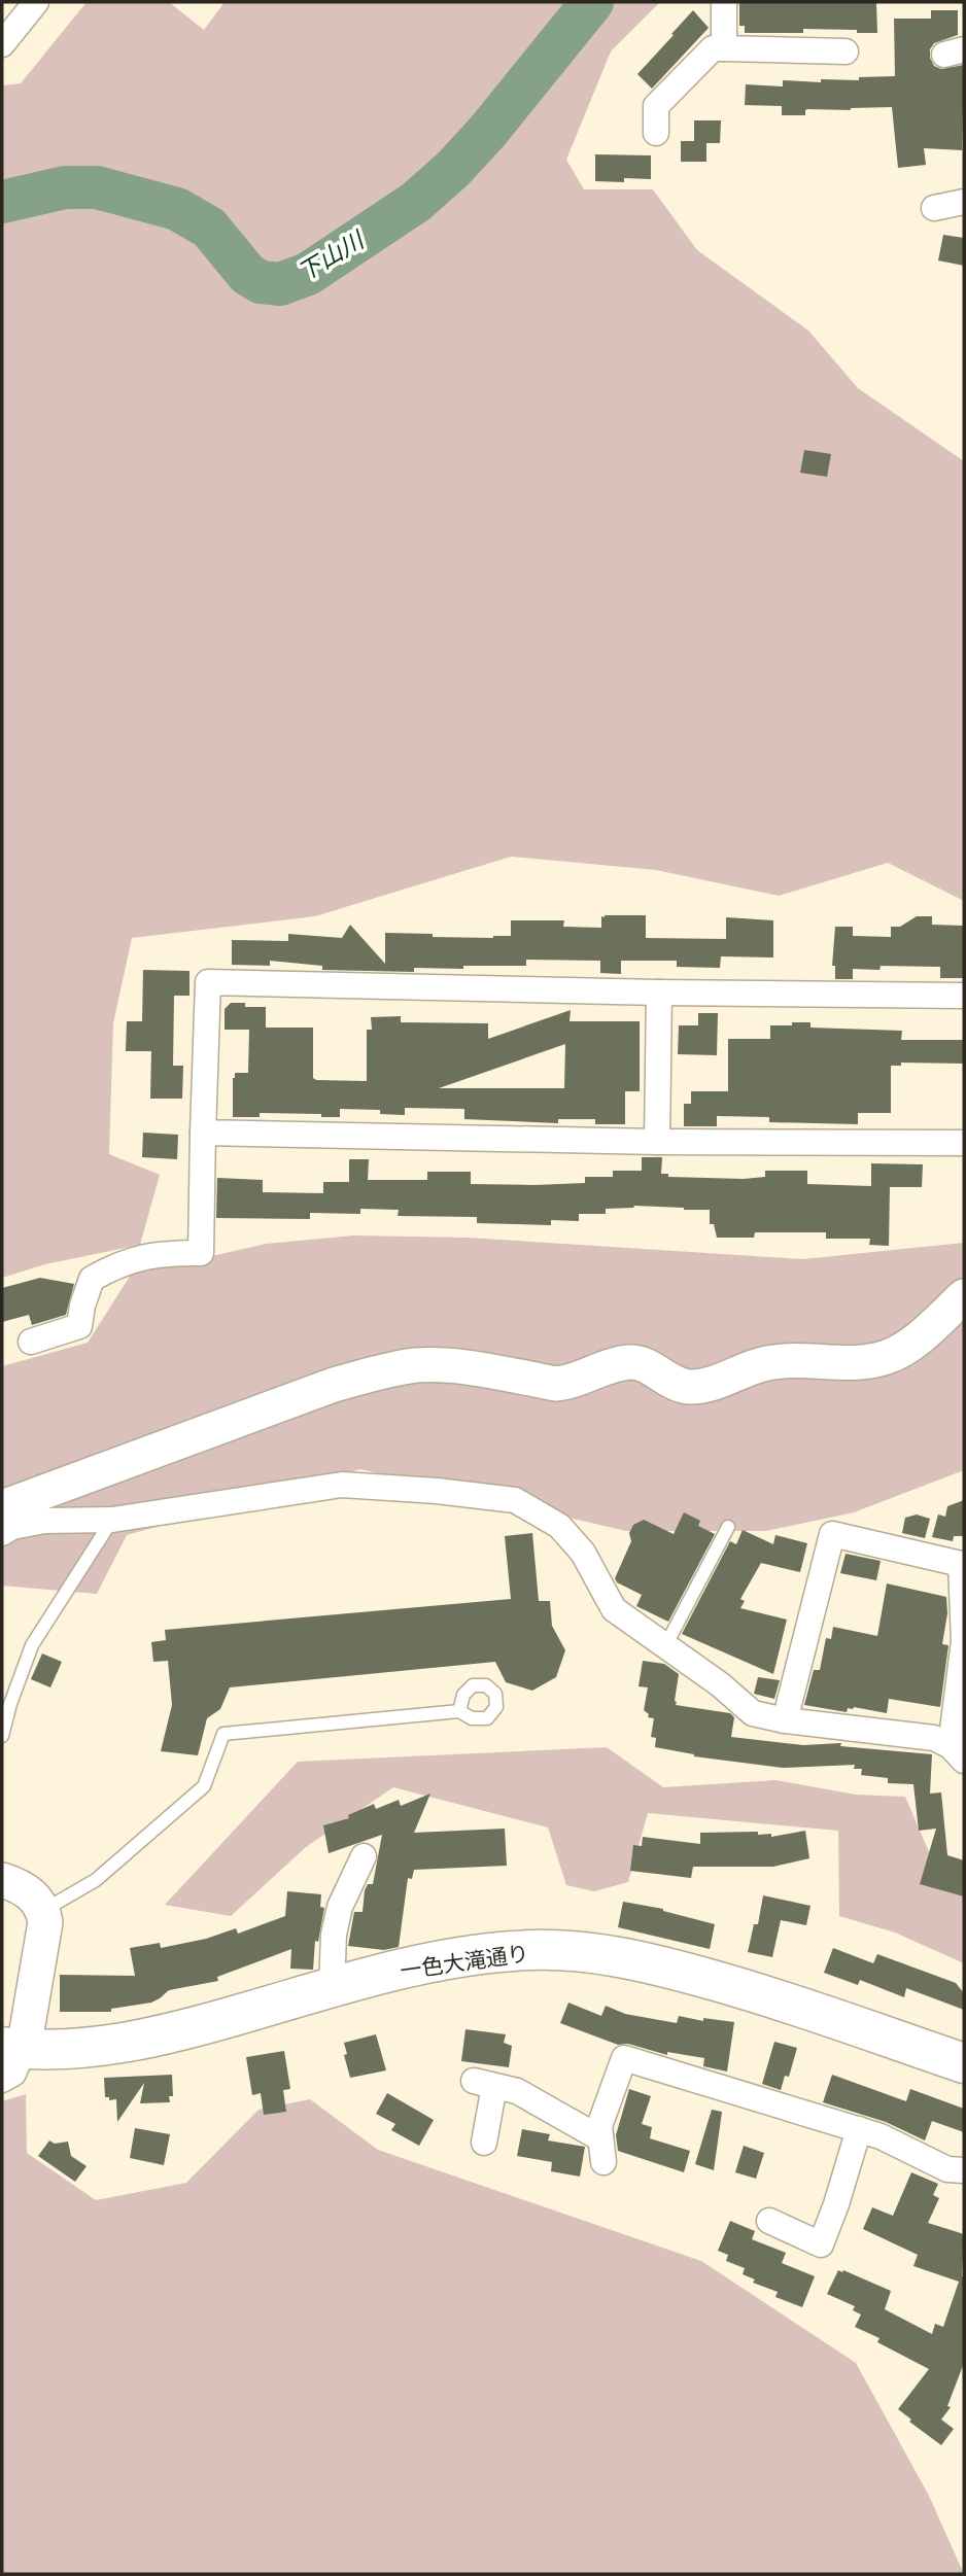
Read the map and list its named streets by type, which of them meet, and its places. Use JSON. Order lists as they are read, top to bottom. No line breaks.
{"streets":{"main road":["一色大滝通り"]},"water":["下山川"]}
